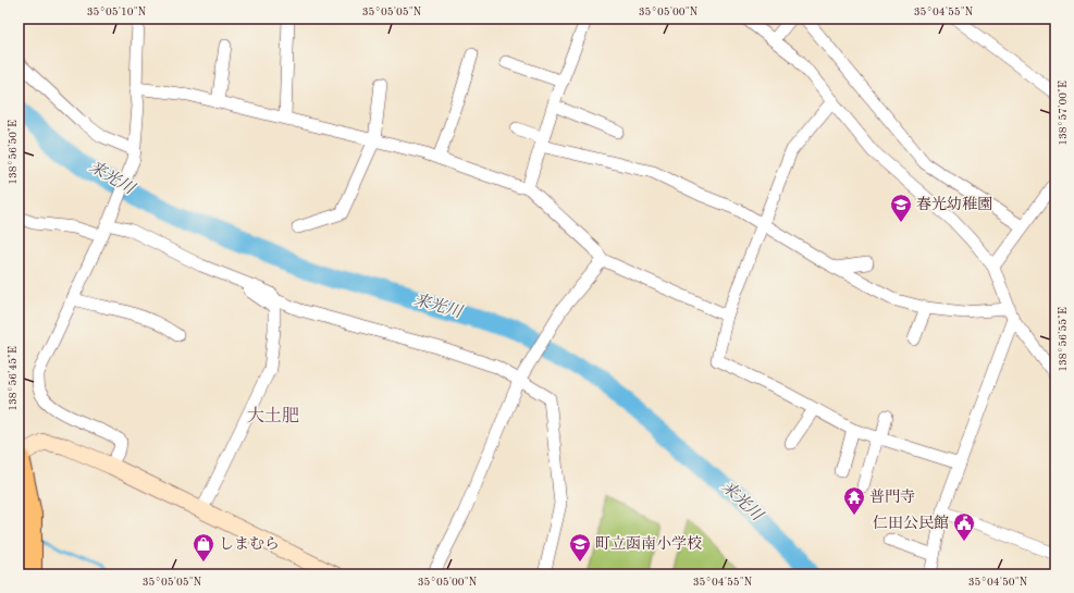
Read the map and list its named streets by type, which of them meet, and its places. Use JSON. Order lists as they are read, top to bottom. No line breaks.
{"districts":["大土肥"],"water":["来光川"],"places":{"school or university":["春光幼稚園","町立函南小学校"],"temple":["普門寺"],"public building":["仁田公民館"],"shop":["しまむら"]},"coordinates":["35°05'10\"N","35°05'05\"N","35°05'00\"N","35°04'55\"N","138°57'00\"E","138°56'50\"E","138°56'55\"E","138°56'45\"E","35°04'50\"N"]}
